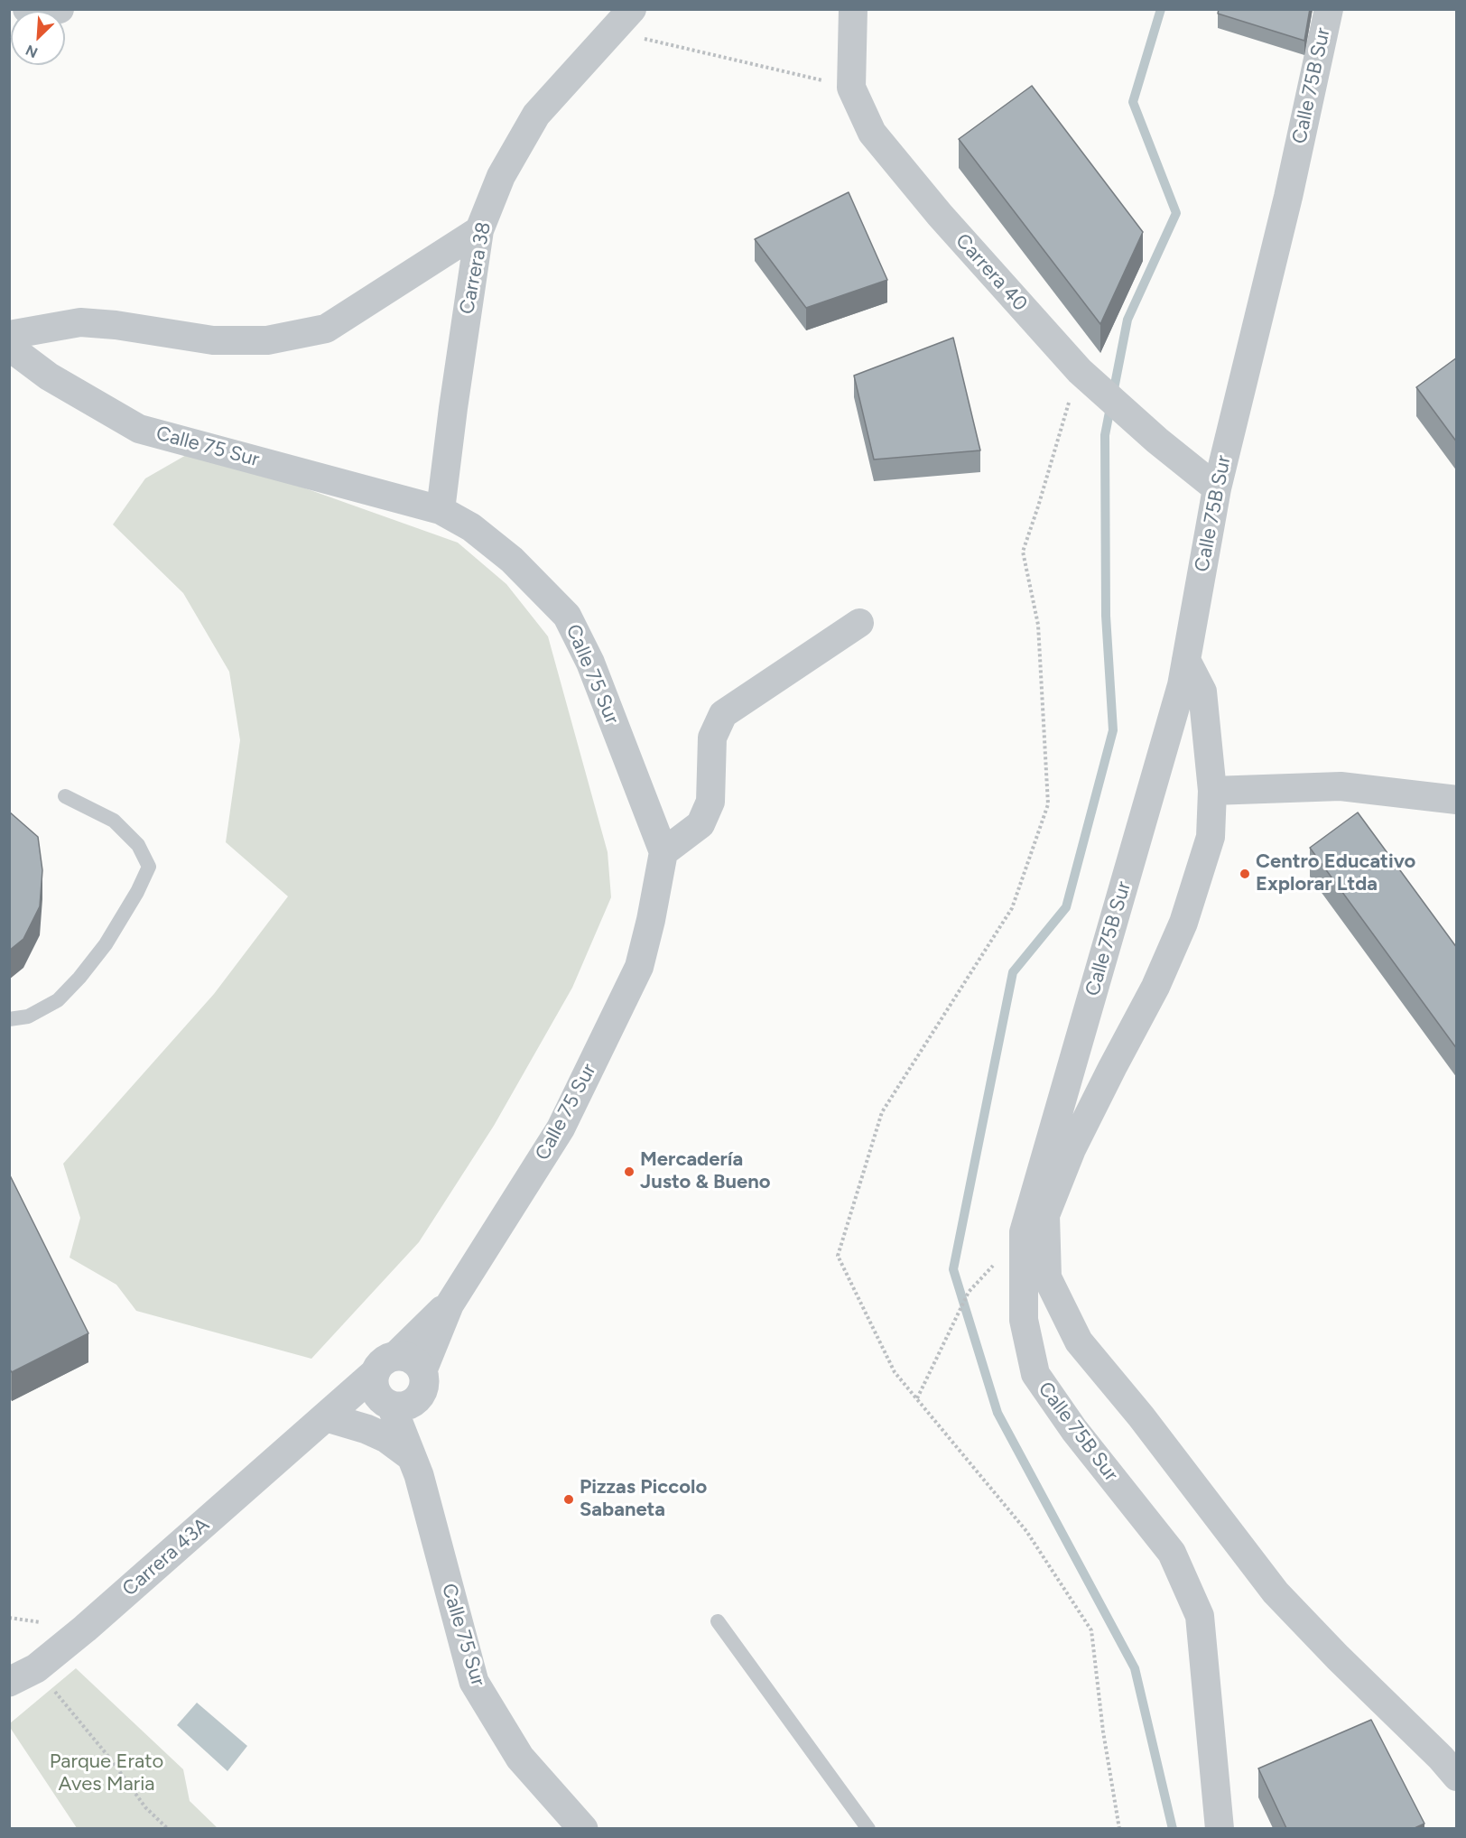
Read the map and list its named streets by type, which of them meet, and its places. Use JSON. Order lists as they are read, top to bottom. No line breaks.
{"streets":{"street":["Calle 75B Sur","Carrera 38","Carrera 40","Calle 75 Sur","Carrera 43A"]},"crossings":[["Calle 75B Sur","Carrera 40"],["Carrera 38","Calle 75 Sur"],["Calle 75 Sur","Carrera 43A"]],"parks":["Parque Erato Aves Maria"],"places":["Centro Educativo Explorar Ltda","Mercadería Justo & Bueno","Pizzas Piccolo Sabaneta"],"north":"bottom left"}
